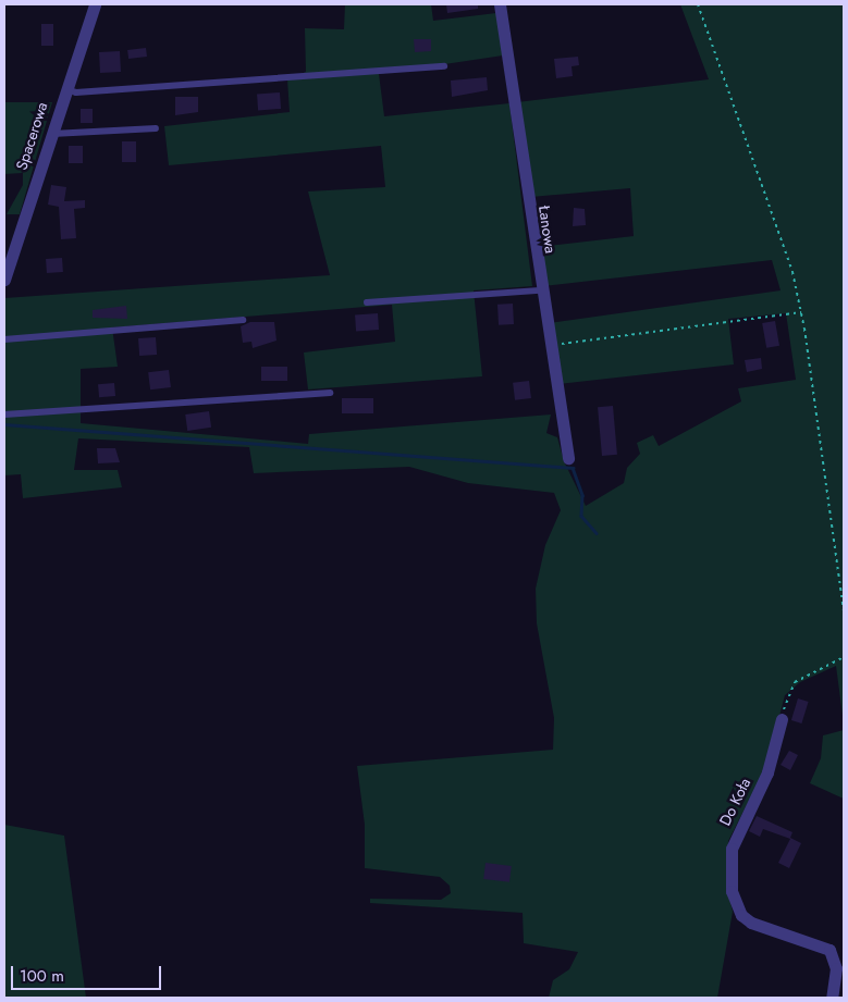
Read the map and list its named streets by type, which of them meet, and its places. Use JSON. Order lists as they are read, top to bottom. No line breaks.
{"streets":{"street":["Spacerowa","Łanowa","Do Koła"]},"scale_bar":"100 m"}
